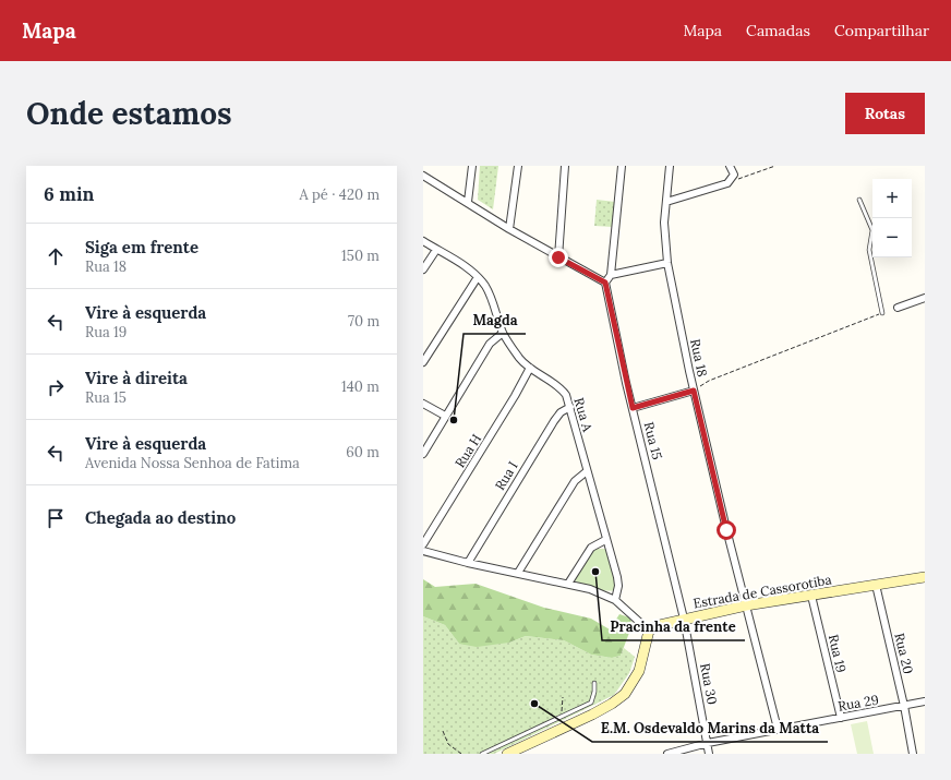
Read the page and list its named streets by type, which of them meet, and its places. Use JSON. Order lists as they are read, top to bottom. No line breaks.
{"streets":{"main road":["Estrada de Cassorotiba"],"street":["Rua 18","Rua A","Rua 15","Rua H","Rua I","Rua 19","Rua 20","Rua 30","Rua 29"]},"crossings":[["Rua 18","Estrada de Cassorotiba"],["Rua 18","Rua 29"],["Rua A","Rua H"],["Rua A","Rua I"],["Rua 15","Estrada de Cassorotiba"],["Rua 15","Rua 30"],["Estrada de Cassorotiba","Rua 19"],["Estrada de Cassorotiba","Rua 20"],["Estrada de Cassorotiba","Rua 30"],["Rua 19","Rua 29"],["Rua 20","Rua 29"],["Rua 30","Rua 29"]],"places":["Magda","Pracinha da frente","E.M. Osdevaldo Marins da Matta"],"page":{"header":"Mapa","nav":["Mapa","Camadas","Compartilhar"],"buttons":"Rotas","title":"Onde estamos","heading":["6 min","A pé · 420 m"],"map_buttons":["+","−"],"list":[["Siga em frente","Rua 18","150 m"],["Vire à esquerda","Rua 19","70 m"],["Vire à direita","Rua 15","140 m"],["Vire à esquerda","Avenida Nossa Senhoa de Fatima","60 m"],"Chegada ao destino"]}}
